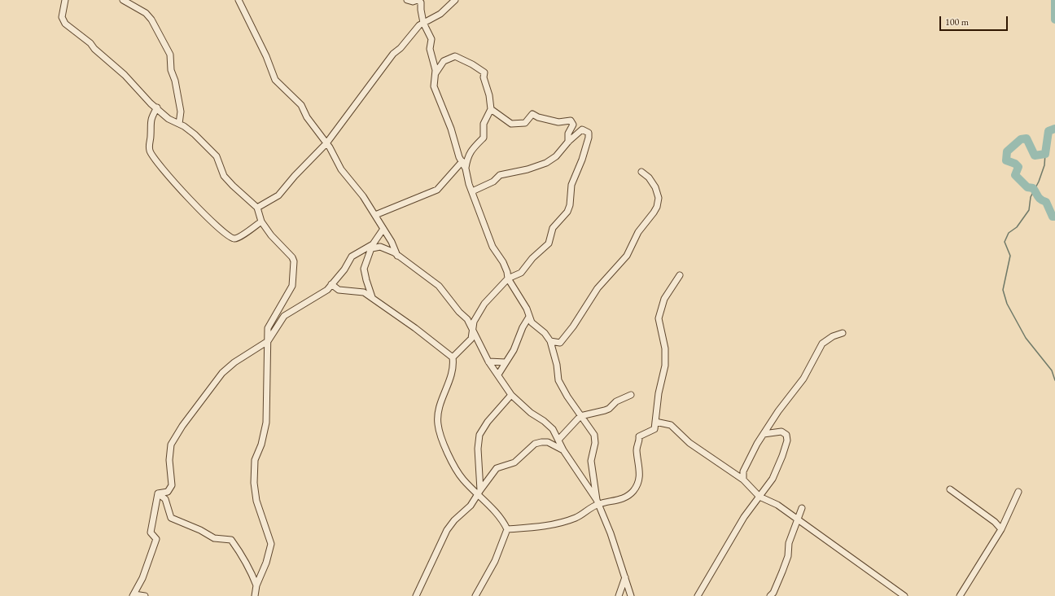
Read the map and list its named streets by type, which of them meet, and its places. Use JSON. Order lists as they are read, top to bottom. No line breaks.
{"scale_bar":"100 m"}
